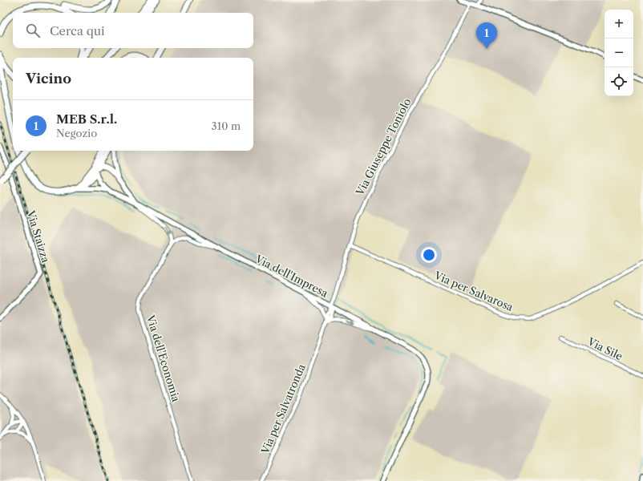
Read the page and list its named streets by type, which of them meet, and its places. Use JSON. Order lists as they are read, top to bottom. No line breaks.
{"streets":{"street":["Via Giuseppe Toniolo","Via Staizza","Via dell'Impresa","Via per Salvarosa","Via Sile","Via dell'Economia","Via per Salvatronda"]},"crossings":[["Via Giuseppe Toniolo","Via dell'Impresa"],["Via Giuseppe Toniolo","Via per Salvarosa"],["Via Giuseppe Toniolo","Via per Salvatronda"],["Via dell'Impresa","Via per Salvatronda"]],"page":{"map_buttons":["+","−"],"search":"Cerca qui","pins":"1","heading":"Vicino","list":[{"mark":"1","name":"MEB S.r.l.","note":"Negozio","value":"310 m"}]}}
